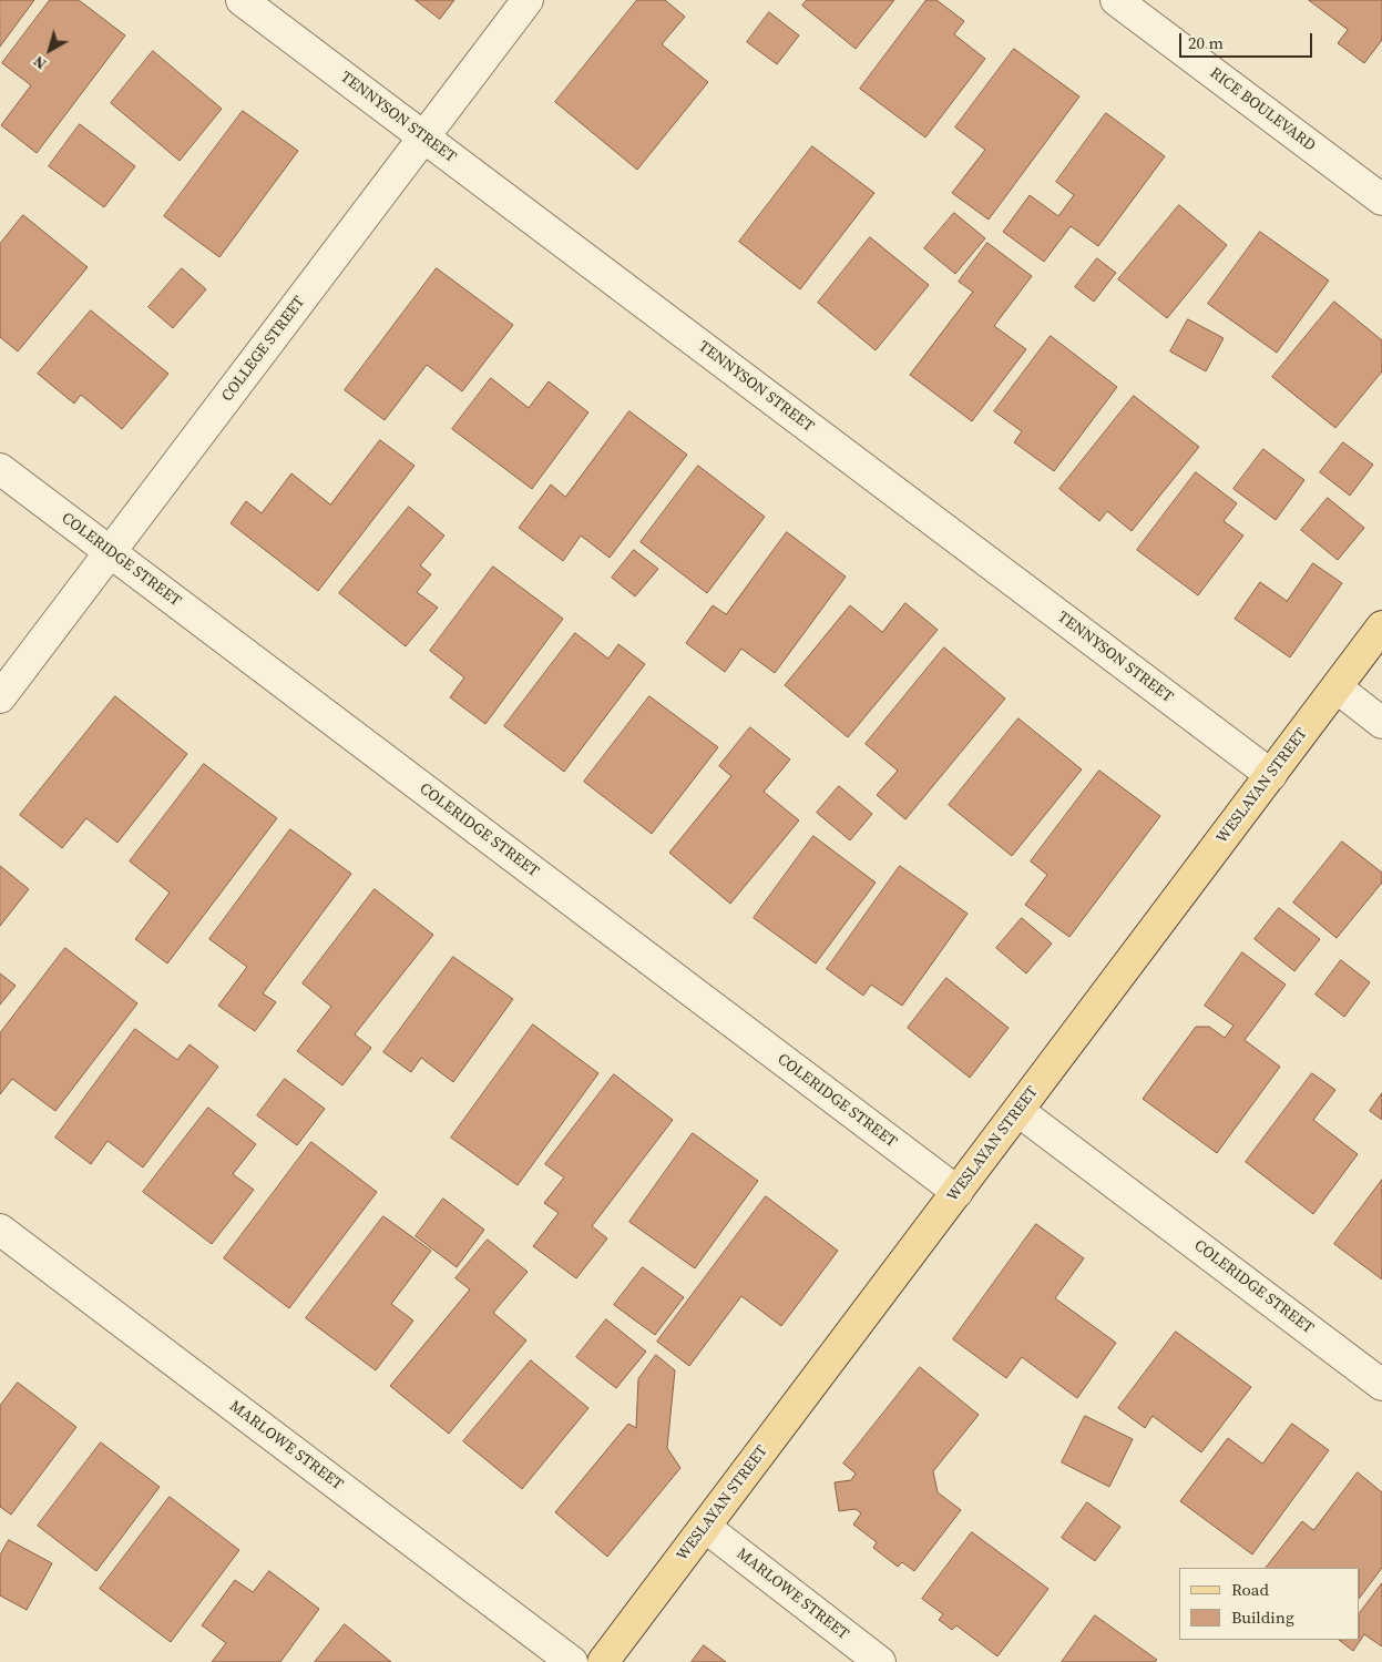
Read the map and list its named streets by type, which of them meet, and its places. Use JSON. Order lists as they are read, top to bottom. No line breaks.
{"streets":{"main road":["WESLAYAN STREET"],"street":["RICE BOULEVARD","TENNYSON STREET","COLLEGE STREET","COLERIDGE STREET","MARLOWE STREET"]},"crossings":[["TENNYSON STREET","COLLEGE STREET"],["TENNYSON STREET","WESLAYAN STREET"],["COLLEGE STREET","COLERIDGE STREET"],["COLERIDGE STREET","WESLAYAN STREET"],["WESLAYAN STREET","MARLOWE STREET"]],"legend":["Road","Building"],"scale_bar":"20 m","north":"bottom left"}
